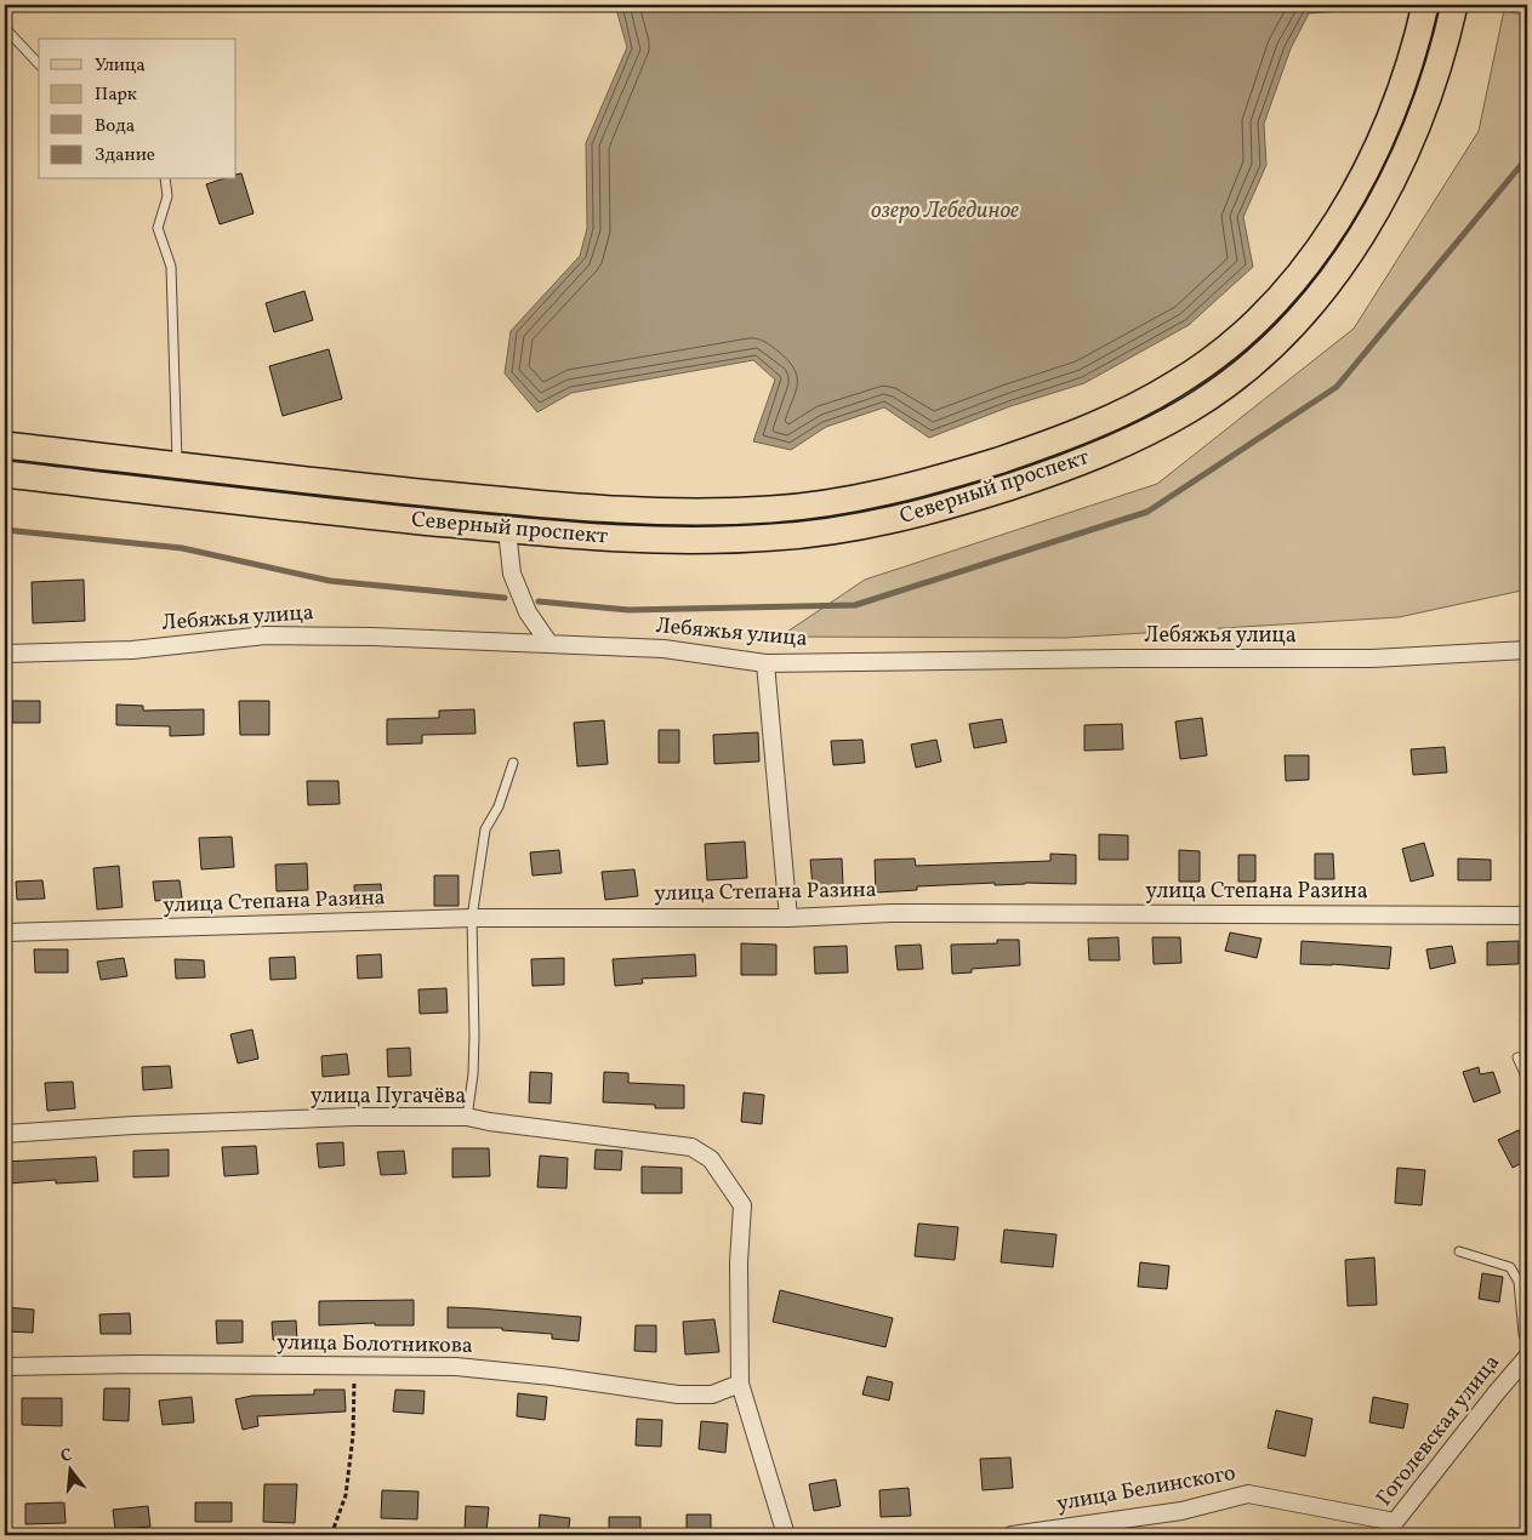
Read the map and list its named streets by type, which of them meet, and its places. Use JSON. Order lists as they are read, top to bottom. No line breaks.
{"streets":{"main road":["Северный проспект"],"street":["Лебяжья улица","улица Степана Разина","улица Пугачёва","улица Болотникова","Гоголевская улица","улица Белинского"]},"crossings":[["улица Пугачёва","улица Болотникова"],["Гоголевская улица","улица Белинского"]],"water":["озеро Лебединое"],"legend":["Улица","Парк","Вода","Здание"],"north":"top"}
